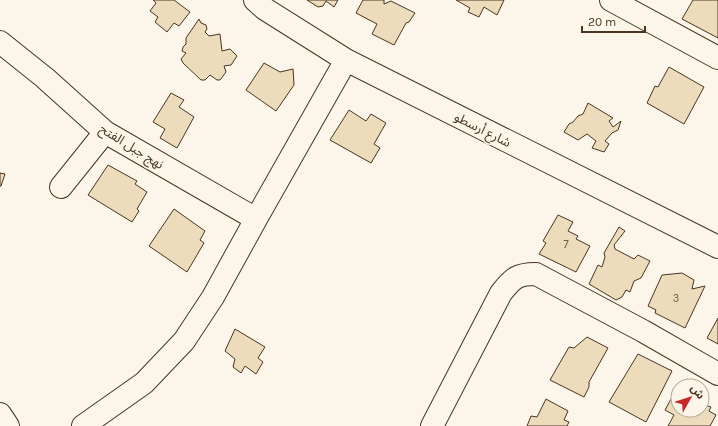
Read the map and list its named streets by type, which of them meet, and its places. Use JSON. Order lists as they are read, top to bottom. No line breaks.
{"streets":{"street":["شارع أرسطو","نهج جبل الفتح"]},"house_numbers":["7","3"],"scale_bar":"20 m","north":"top right"}
